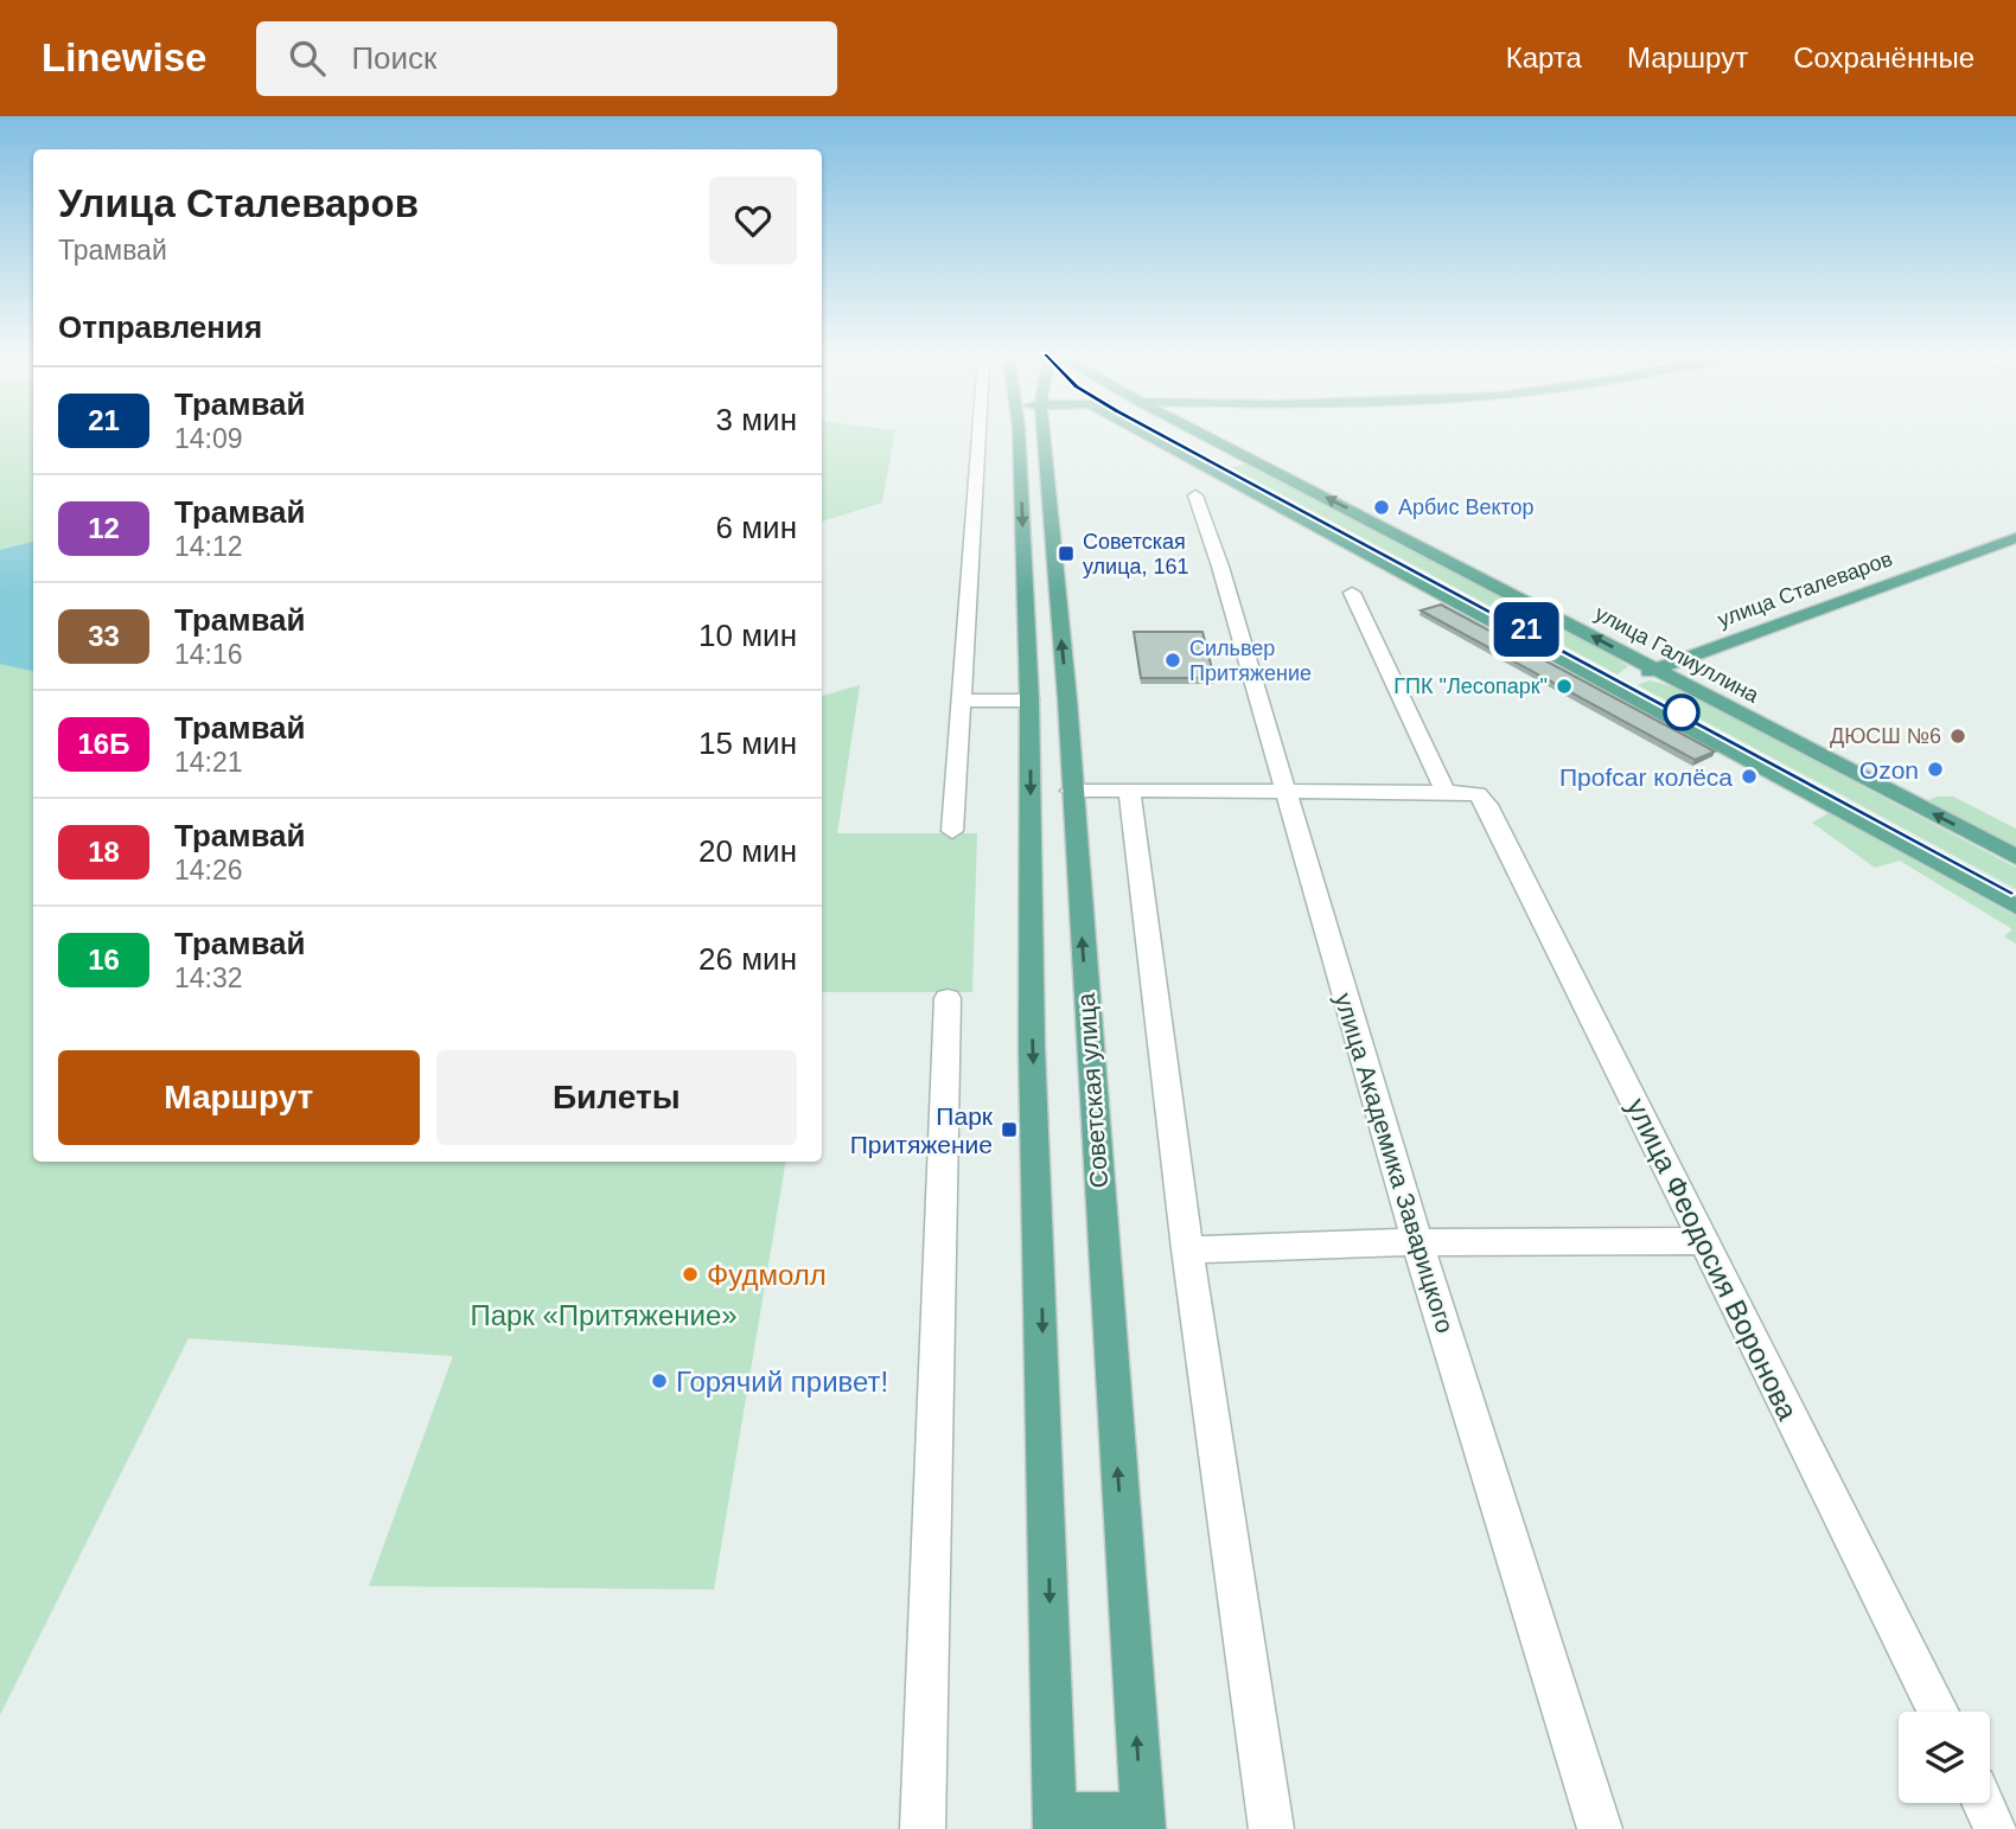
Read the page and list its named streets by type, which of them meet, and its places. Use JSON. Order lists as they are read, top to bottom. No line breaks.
{"streets":{"main road":["улица Сталеваров","улица Галиуллина","Советская улица"],"street":["улица Академика Заварицкого","улица Феодосия Воронова"]},"crossings":[["улица Сталеваров","улица Галиуллина"]],"parks":["Парк «Притяжение»"],"places":{"other":["Арбис Вектор","Сильвер Притяжение","ГПК \"Лесопарк\"","ДЮСШ №6","Ozon","Проfcar колёса","Фудмолл","Горячий привет!"],"transit":["Советская улица, 161","Парк Притяжение"]},"lines":["tram line 21"],"page":{"header":"Linewise","search":"Поиск","nav":["Карта","Маршрут","Сохранённые"],"on_map":"21","heading":[["Улица Сталеваров","Трамвай"],"Отправления"],"list":[{"mark":"21","name":"Трамвай","note":"14:09","value":"3 мин"},{"mark":"12","name":"Трамвай","note":"14:12","value":"6 мин"},{"mark":"33","name":"Трамвай","note":"14:16","value":"10 мин"},{"mark":"16Б","name":"Трамвай","note":"14:21","value":"15 мин"},{"mark":"18","name":"Трамвай","note":"14:26","value":"20 мин"},{"mark":"16","name":"Трамвай","note":"14:32","value":"26 мин"}],"buttons":["Маршрут","Билеты"]}}
